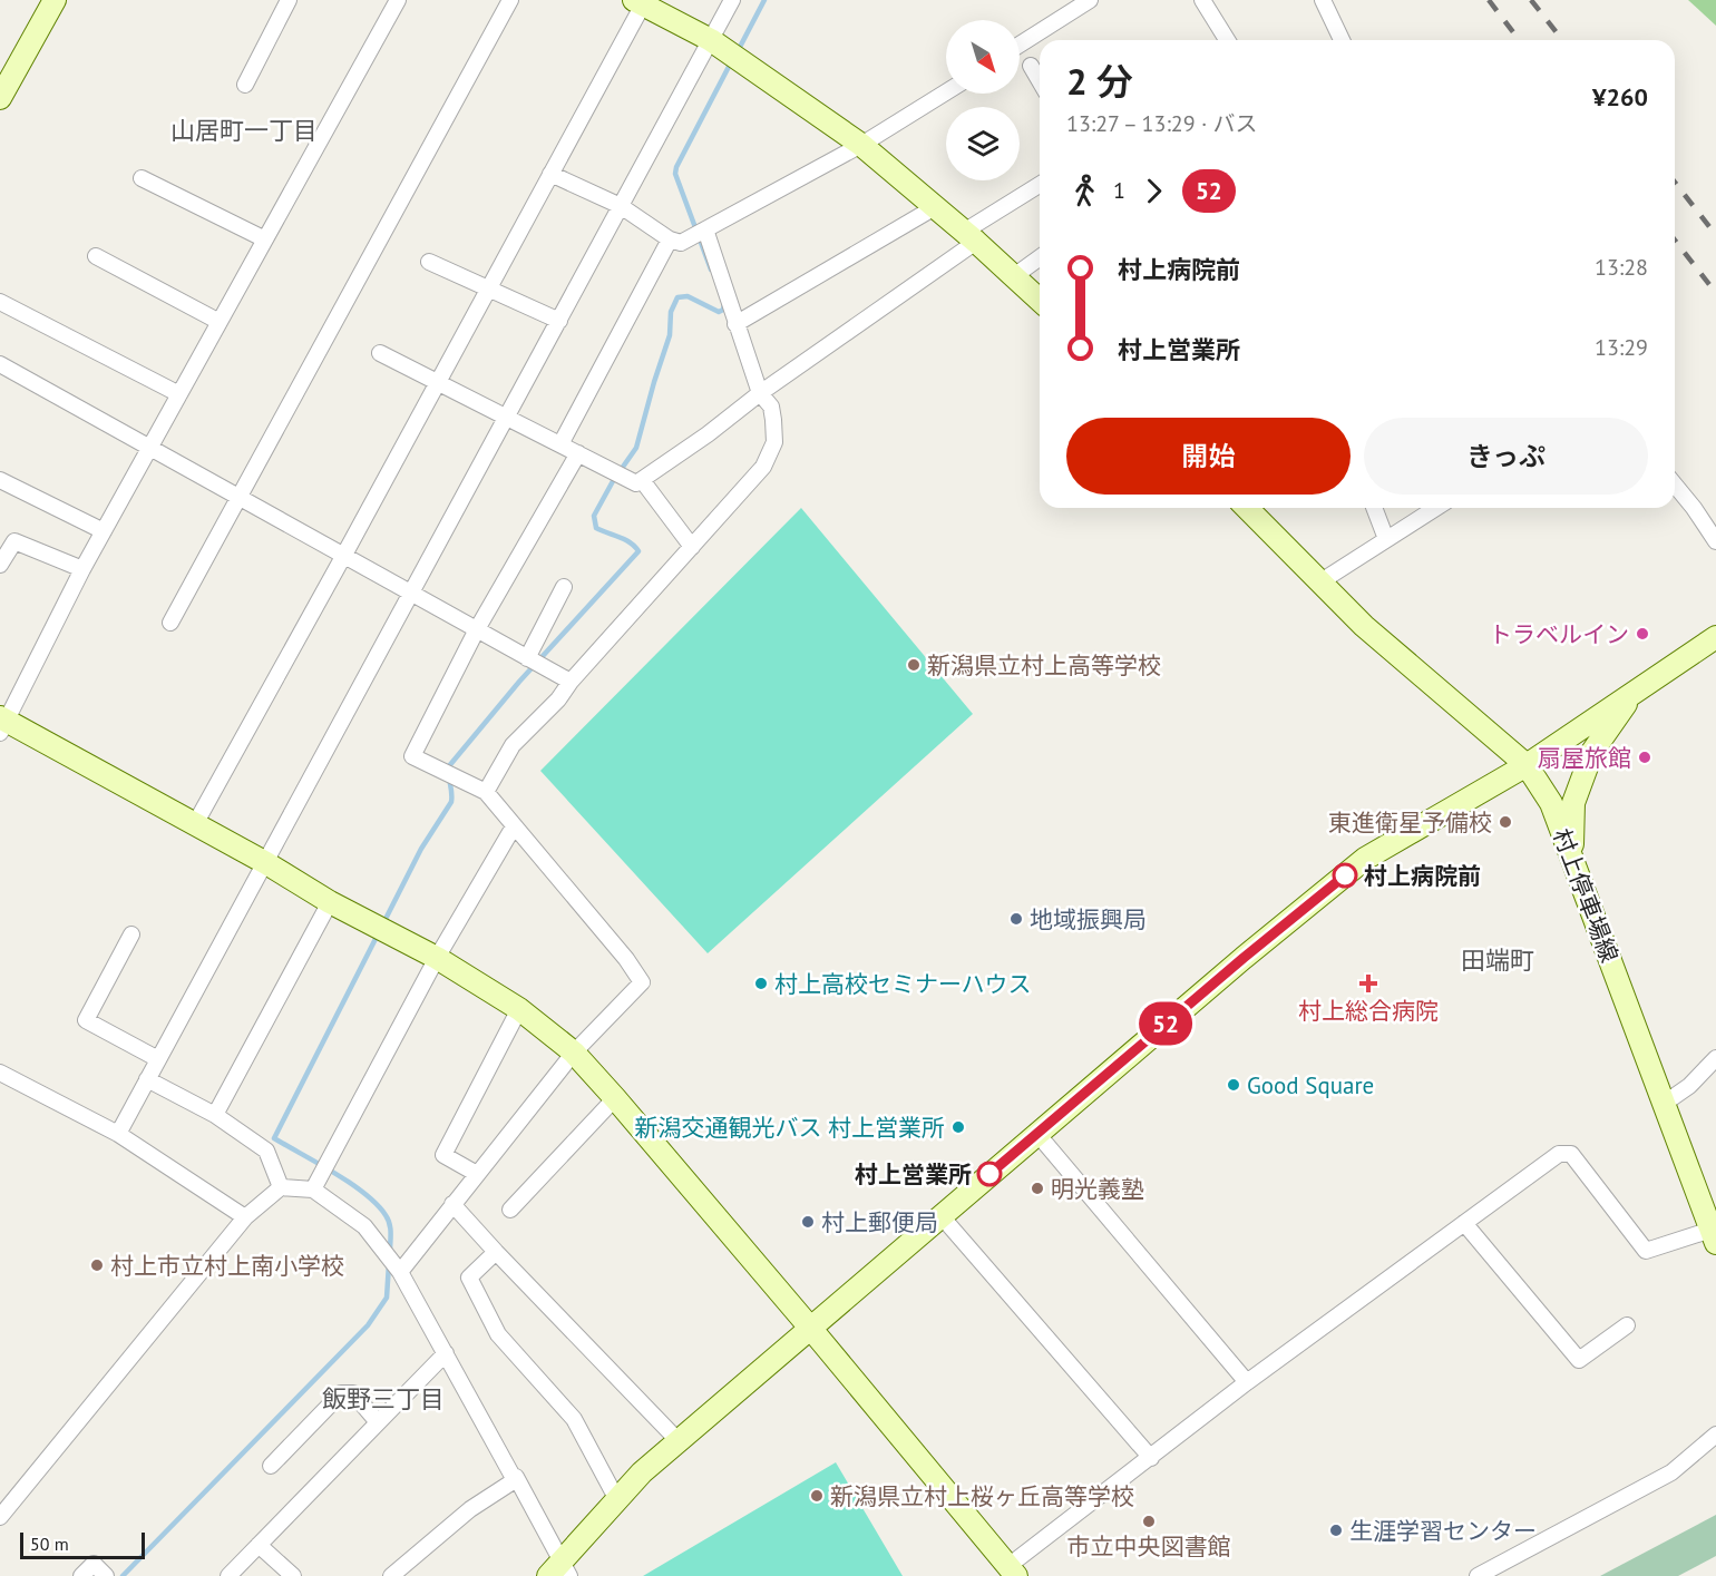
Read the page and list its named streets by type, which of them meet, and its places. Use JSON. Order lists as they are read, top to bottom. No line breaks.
{"streets":{"street":["村上停車場線"]},"districts":["山居町一丁目","田端町","飯野三丁目"],"places":{"other":["トラベルイン","新潟県立村上高等学校","扇屋旅館","東進衛星予備校","村上病院前","地域振興局","村上高校セミナーハウス","Good Square","新潟交通観光バス 村上営業所","村上営業所","明光義塾","村上郵便局","村上市立村上南小学校","新潟県立村上桜ヶ丘高等学校","市立中央図書館","生涯学習センター"],"health":["村上総合病院"]},"lines":["bus line 52"],"scale_bar":"50 m","north":"bottom right","page":{"on_map":"52","heading":["2 分","13:27 – 13:29 · バス","¥260"],"legs":["1","52"],"list":[{"name":"村上病院前","value":"13:28"},{"name":"村上営業所","value":"13:29"}],"buttons":["開始","きっぷ"],"scale":"50 m"}}
